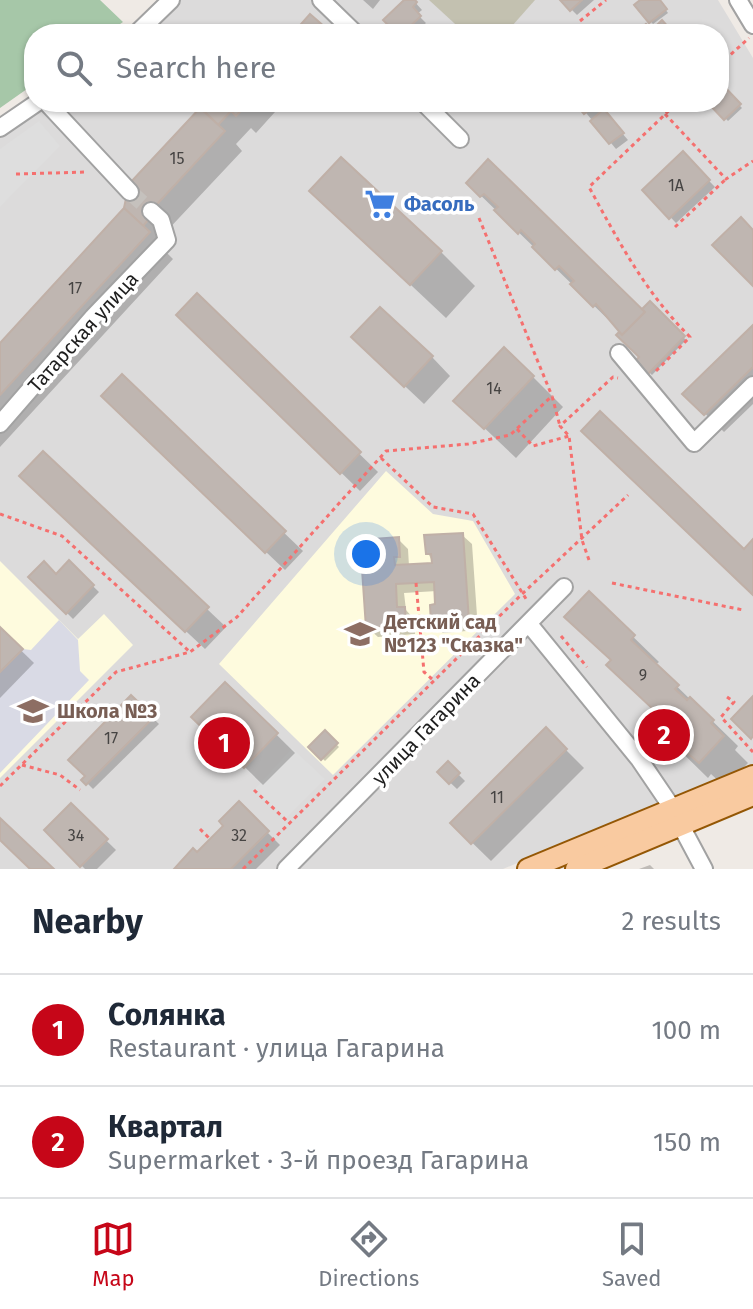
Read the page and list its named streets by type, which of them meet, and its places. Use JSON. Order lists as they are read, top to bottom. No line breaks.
{"streets":{"street":["Татарская улица","улица Гагарина"]},"places":{"supermarket":["Фасоль"],"school or university":["Детский сад №123 \"Сказка\"","Школа №3"]},"house_numbers":["15","1А","17","14","9","17","11","34","32"],"page":{"search":"Search here","pins":["2","1"],"heading":["Nearby","2 results"],"list":[{"mark":"1","name":"Солянка","note":"Restaurant · улица Гагарина","value":"100 m"},{"mark":"2","name":"Квартал","note":"Supermarket · 3-й проезд Гагарина","value":"150 m"}],"nav":["Map","Directions","Saved"]}}
